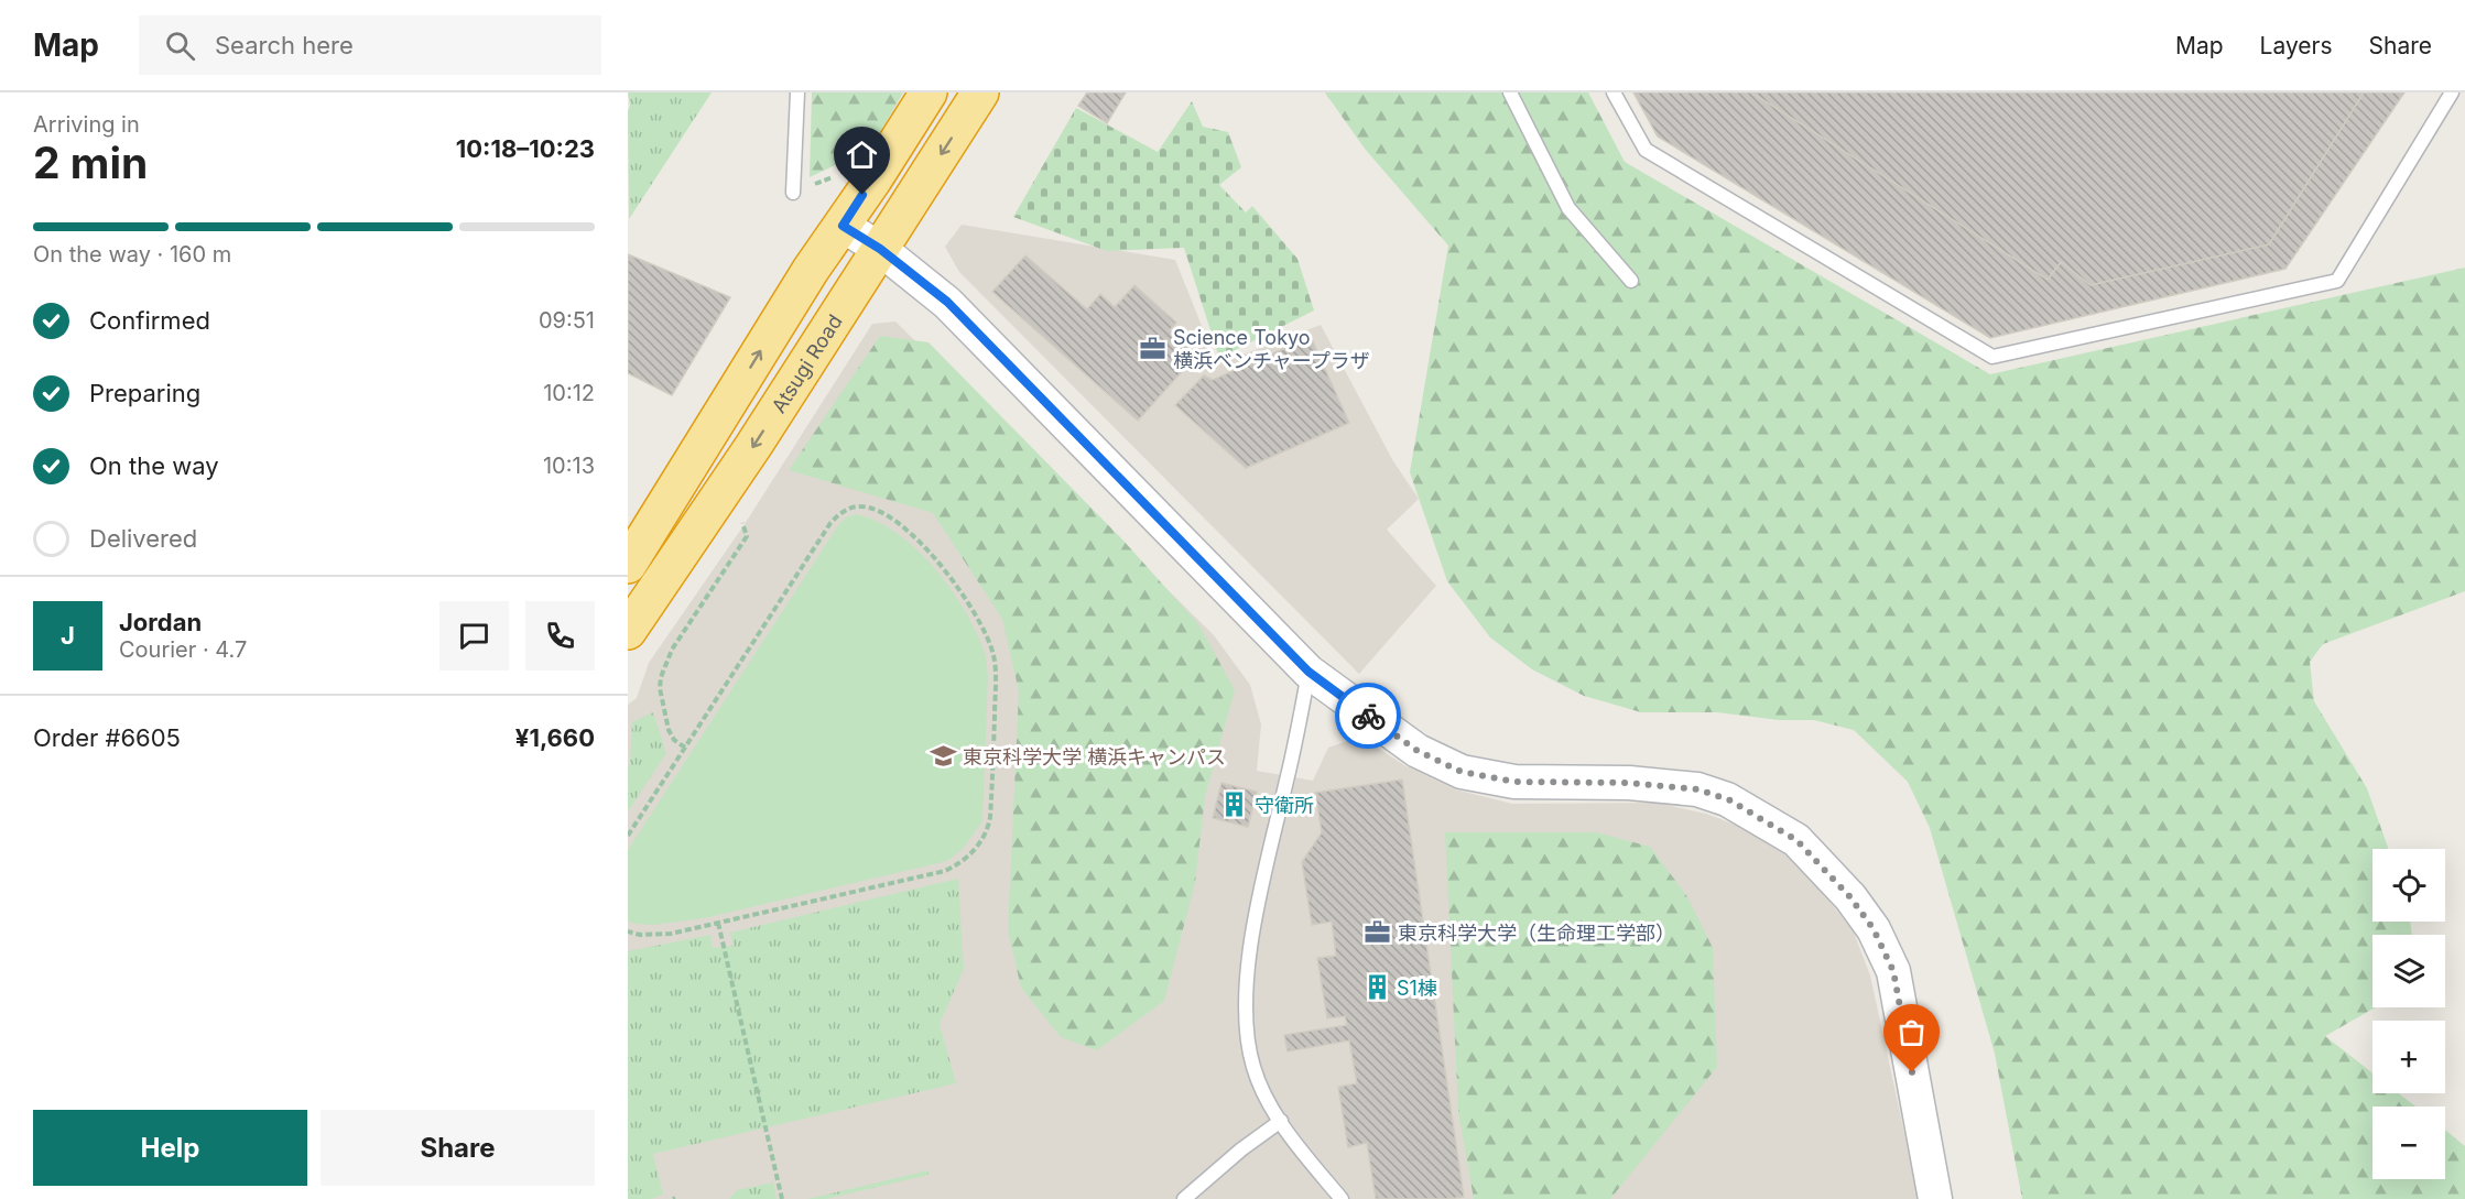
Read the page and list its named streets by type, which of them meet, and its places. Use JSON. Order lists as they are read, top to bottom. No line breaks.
{"streets":{"highway":["Atsugi Road"]},"places":{"office":["Science Tokyo 横浜ベンチャープラザ","東京科学大学（生命理工学部）"],"school or university":["東京科学大学 横浜キャンパス"],"building":["守衛所","S1棟"]},"page":{"header":"Map","search":"Search here","nav":["Map","Layers","Share"],"heading":["2 min","Arriving in","10:18–10:23"],"panel":["Jordan","Courier · 4.7","Order #6605","¥1,660"],"bar":"On the way · 160 m","list":[["Confirmed","09:51"],["Preparing","10:12"],["On the way","10:13"],"Delivered"],"round":"J","map_buttons":["+","−"],"buttons":["Help","Share"]}}
